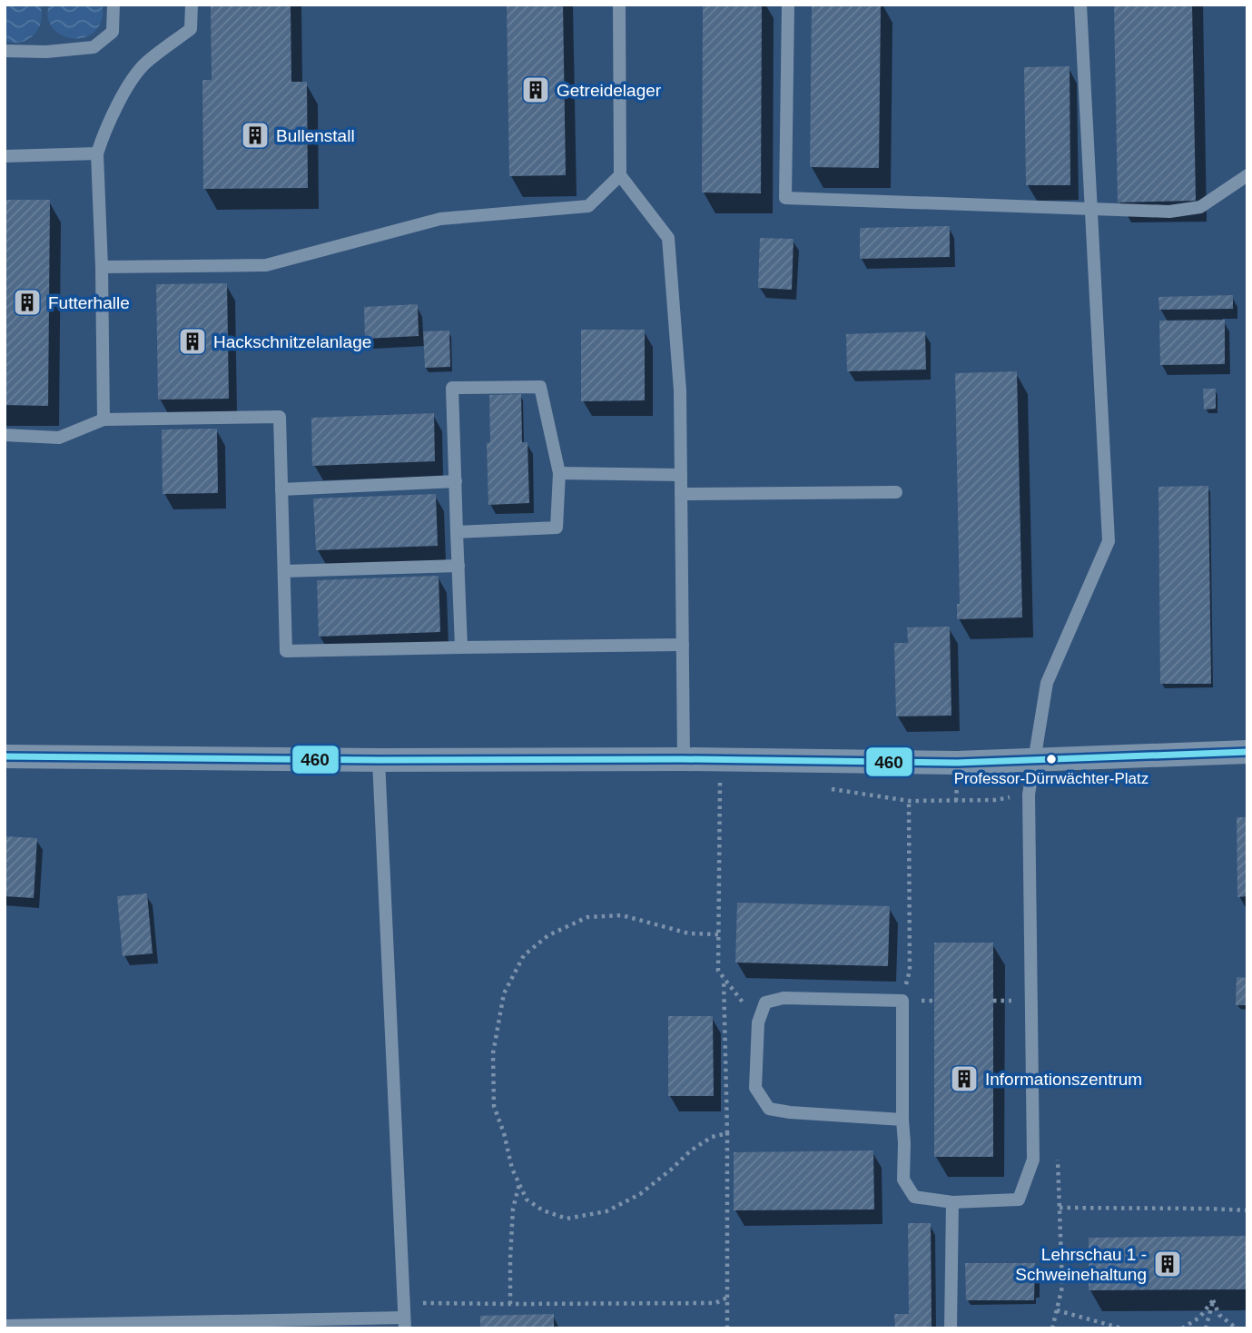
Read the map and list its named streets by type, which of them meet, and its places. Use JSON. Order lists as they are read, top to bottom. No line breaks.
{"places":{"building":["Getreidelager","Bullenstall","Futterhalle","Hackschnitzelanlage","Informationszentrum","Lehrschau 1 - Schweinehaltung"],"other":["Professor-Dürrwächter-Platz"]},"lines":["transit line 460"]}
